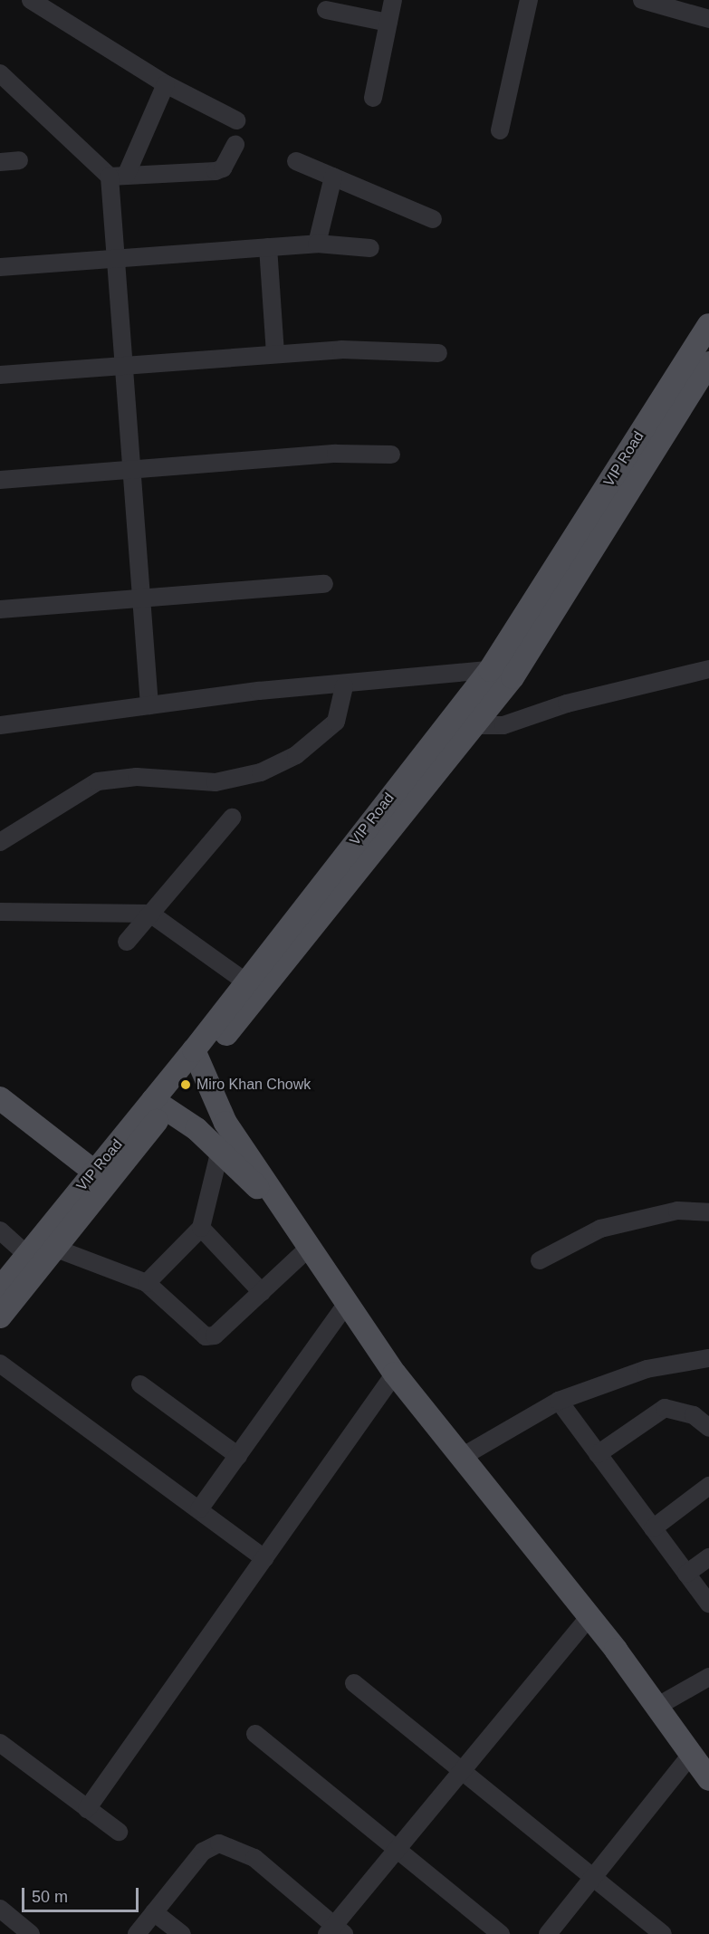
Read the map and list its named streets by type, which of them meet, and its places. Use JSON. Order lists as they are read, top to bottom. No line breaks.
{"streets":{"main road":["VIP Road"]},"places":["Miro Khan Chowk"],"scale_bar":"50 m"}
